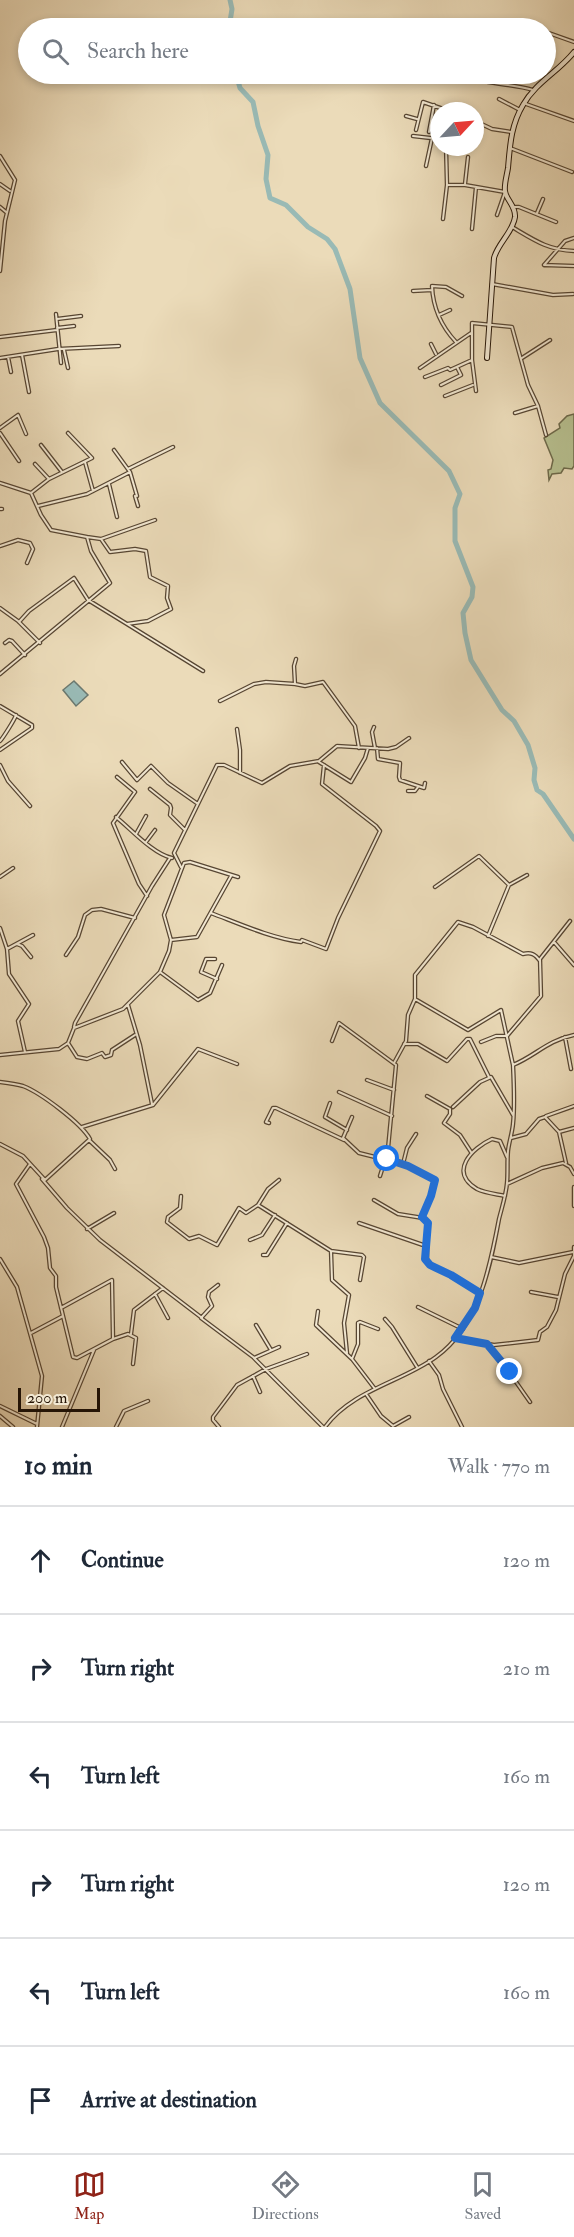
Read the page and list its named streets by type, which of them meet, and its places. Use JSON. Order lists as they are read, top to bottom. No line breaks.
{"scale_bar":"200 m","north":"top right","page":{"search":"Search here","scale":"200 m","heading":["10 min","Walk · 770 m"],"list":[["Continue","120 m"],["Turn right","210 m"],["Turn left","160 m"],["Turn right","120 m"],["Turn left","160 m"],"Arrive at destination"],"nav":["Map","Directions","Saved"]}}
